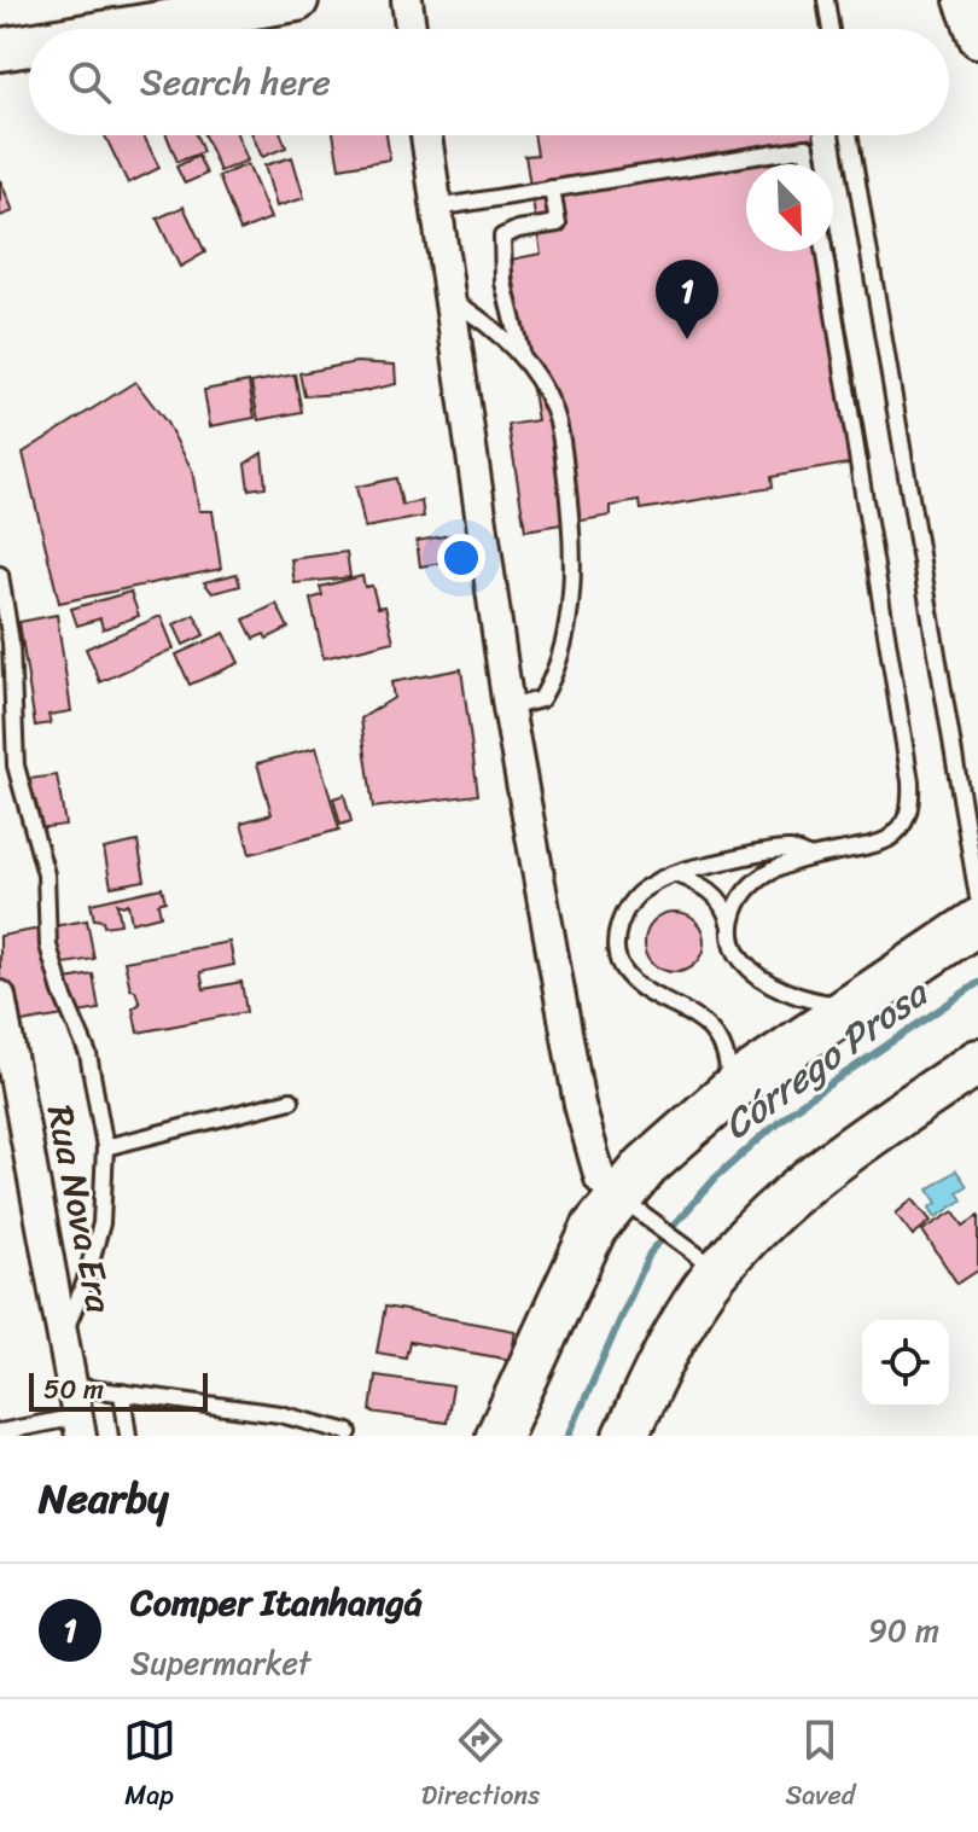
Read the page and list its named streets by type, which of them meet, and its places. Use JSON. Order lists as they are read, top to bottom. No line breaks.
{"streets":{"street":["Rua Nova Era"]},"water":["Córrego Prosa"],"scale_bar":"50 m","north":"bottom right","page":{"search":"Search here","pins":"1","scale":"50 m","heading":"Nearby","list":[{"mark":"1","name":"Comper Itanhangá","note":"Supermarket","value":"90 m"}],"nav":["Map","Directions","Saved"]}}
